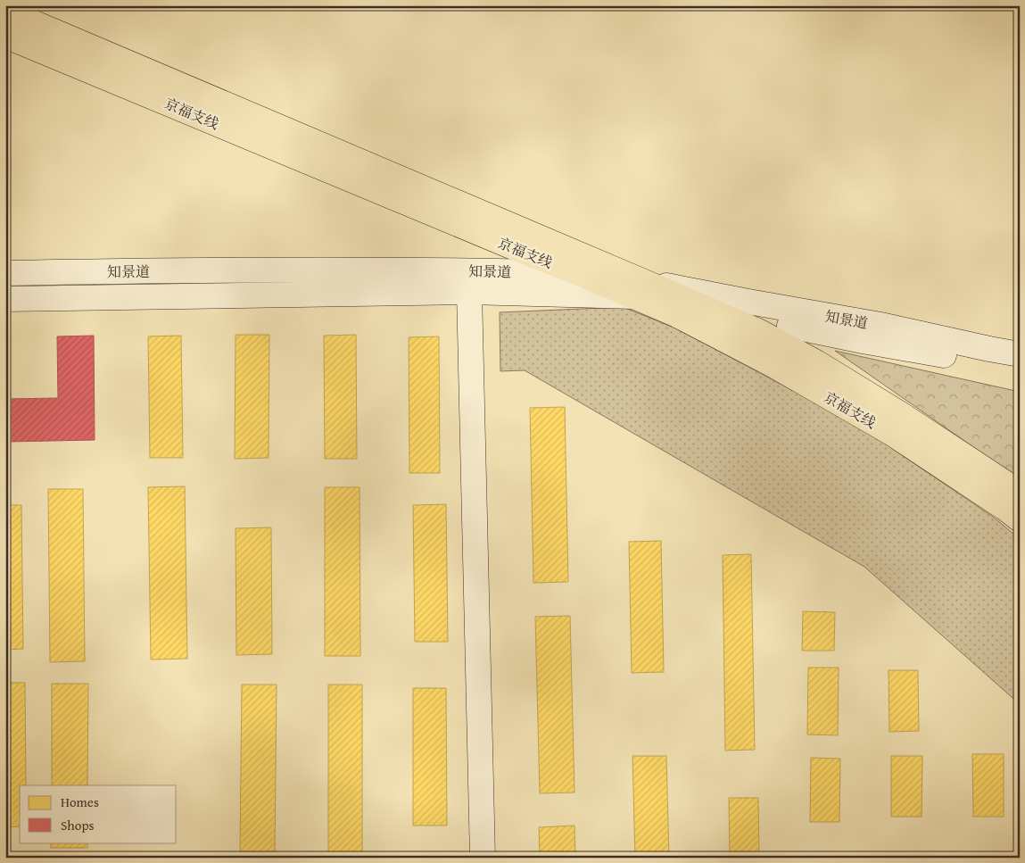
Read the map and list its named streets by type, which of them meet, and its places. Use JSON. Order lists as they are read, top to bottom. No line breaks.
{"streets":{"main road":["京福支线","知景道"]},"crossings":[["京福支线","知景道"]],"legend":["Homes","Shops"]}
